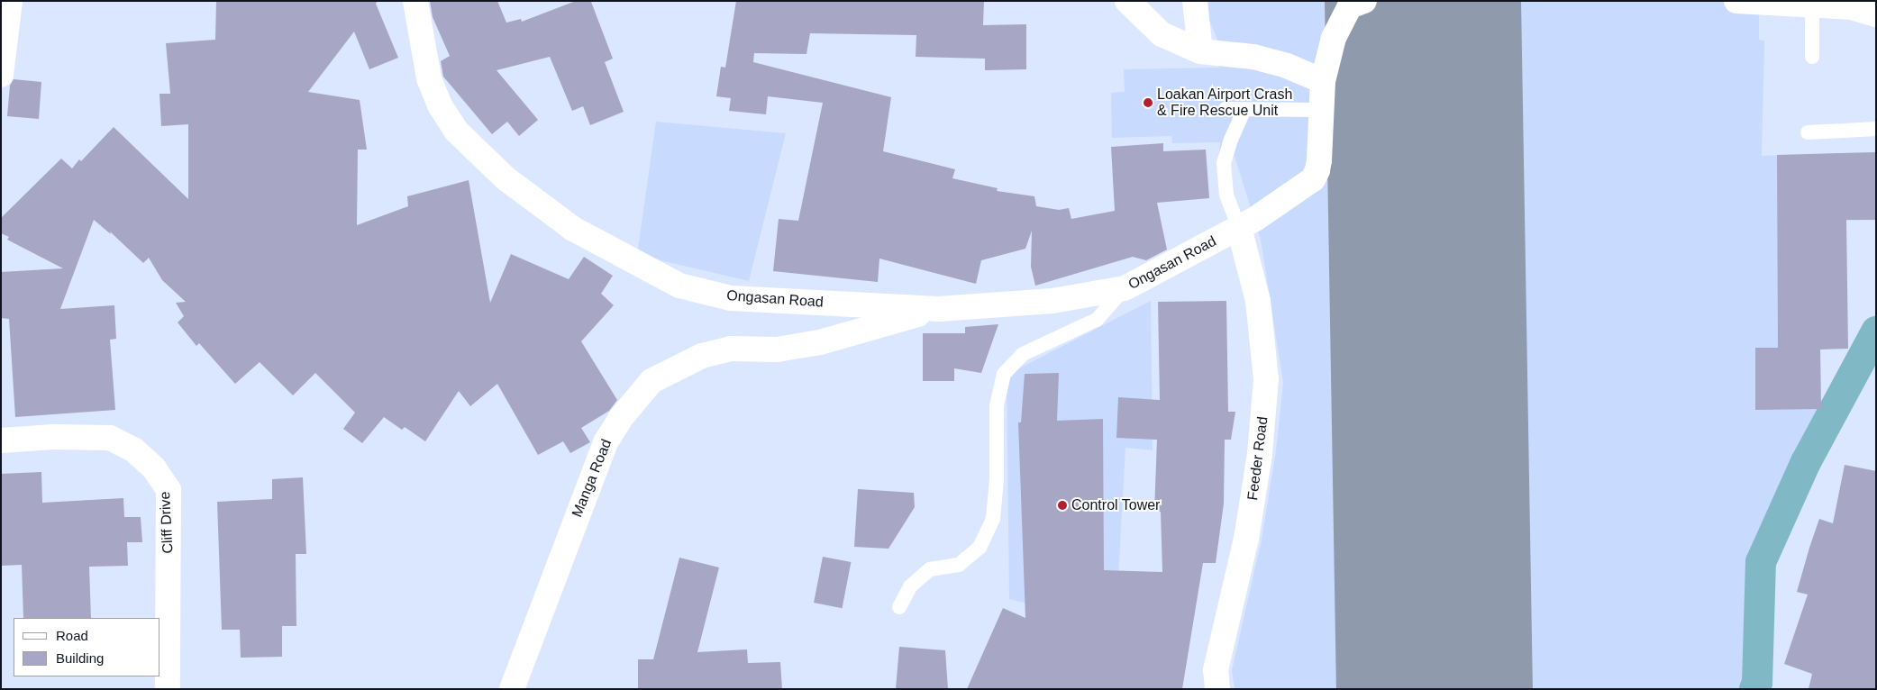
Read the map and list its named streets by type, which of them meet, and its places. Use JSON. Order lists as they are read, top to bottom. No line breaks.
{"streets":{"street":["Ongasan Road","Feeder Road","Manga Road","Cliff Drive"]},"crossings":[["Ongasan Road","Feeder Road"],["Ongasan Road","Manga Road"]],"places":["Loakan Airport Crash & Fire Rescue Unit","Control Tower"],"legend":["Road","Building"]}
